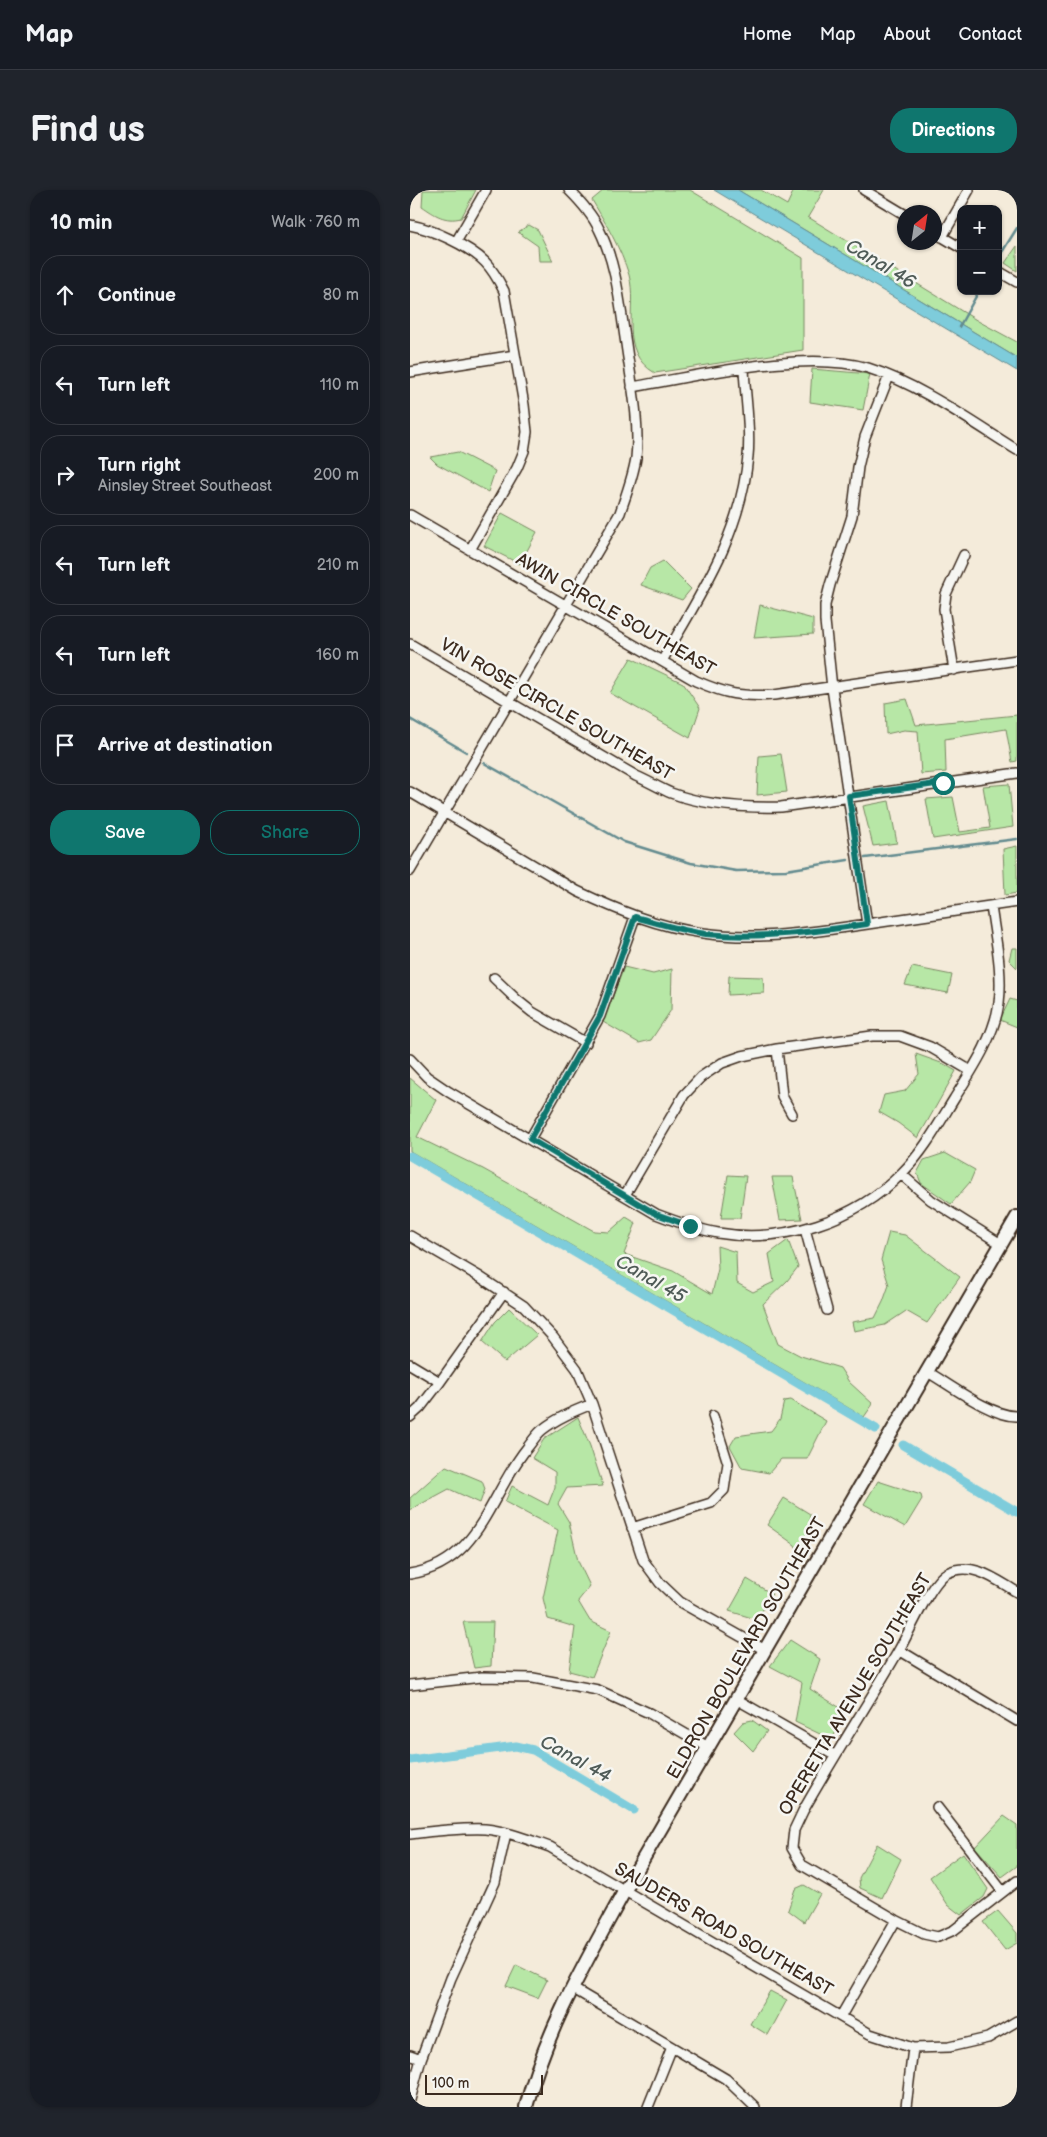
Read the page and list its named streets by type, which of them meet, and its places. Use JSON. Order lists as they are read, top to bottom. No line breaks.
{"streets":{"street":["AWIN CIRCLE SOUTHEAST","VIN ROSE CIRCLE SOUTHEAST","ELDRON BOULEVARD SOUTHEAST","OPERETTA AVENUE SOUTHEAST","SAUDERS ROAD SOUTHEAST"]},"crossings":[["ELDRON BOULEVARD SOUTHEAST","SAUDERS ROAD SOUTHEAST"]],"water":["Canal 46","Canal 45","Canal 44"],"scale_bar":"100 m","north":"top right","page":{"header":"Map","nav":["Home","Map","About","Contact"],"buttons":["Directions",["Save","Share"]],"title":"Find us","heading":["10 min","Walk · 760 m"],"map_buttons":["+","−"],"list":[["Continue","80 m"],["Turn left","110 m"],["Turn right","Ainsley Street Southeast","200 m"],["Turn left","210 m"],["Turn left","160 m"],"Arrive at destination"],"scale":"100 m"}}
